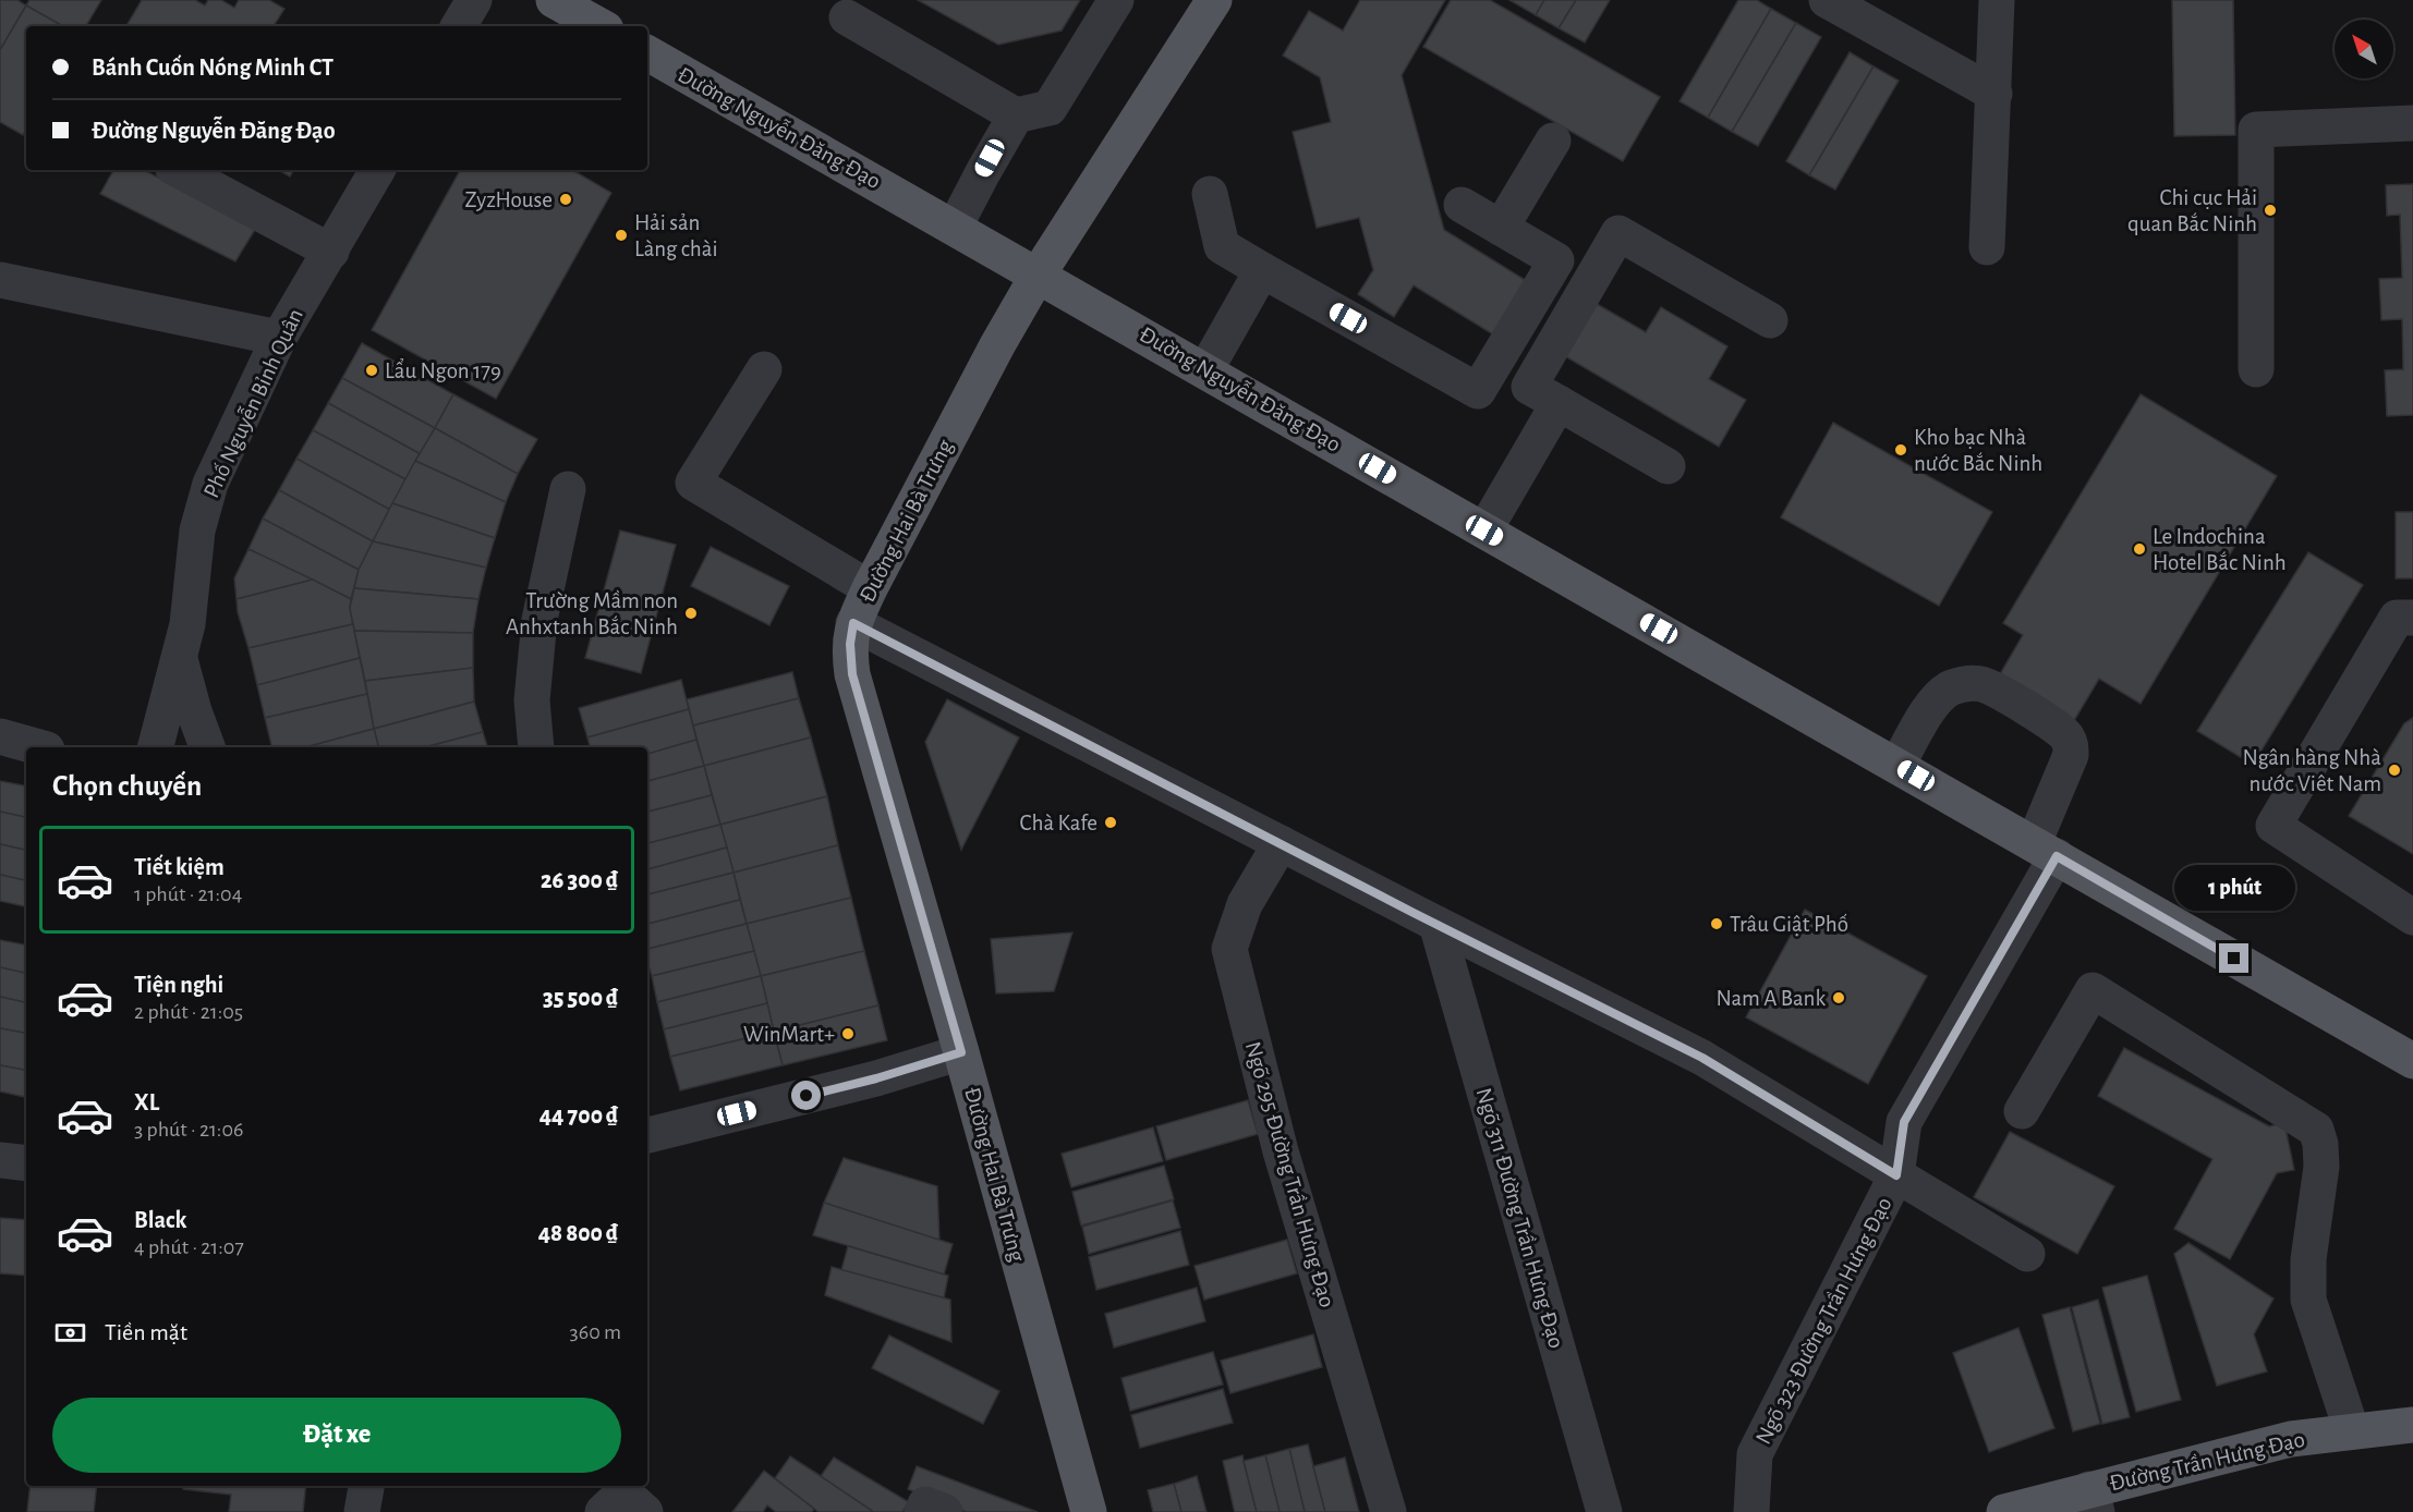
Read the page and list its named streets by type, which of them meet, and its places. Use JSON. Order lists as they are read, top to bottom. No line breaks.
{"streets":{"main road":["Đường Nguyễn Đăng Đạo","Đường Hai Bà Trưng","Đường Trần Hưng Đạo"],"street":["Phố Nguyễn Bỉnh Quân","Ngõ 295 Đường Trần Hưng Đạo","Ngõ 311 Đường Trần Hưng Đạo","Ngõ 323 Đường Trần Hưng Đạo"]},"crossings":[["Đường Nguyễn Đăng Đạo","Đường Hai Bà Trưng"],["Đường Nguyễn Đăng Đạo","Ngõ 323 Đường Trần Hưng Đạo"]],"places":["ZyzHouse","Chi cục Hải quan Bắc Ninh","Hải sản Làng chài","Lẩu Ngon 179","Kho bạc Nhà nước Bắc Ninh","Le Indochina Hotel Bắc Ninh","Trường Mầm non Anhxtanh Bắc Ninh","Ngân hàng Nhà nước Viêt Nam","Chà Kafe","Trâu Giật Phố","Nam A Bank","WinMart+"],"north":"top left","page":{"banner":["Bánh Cuốn Nóng Minh CT","Đường Nguyễn Đăng Đạo"],"heading":"Chọn chuyến","list":[{"name":"Tiết kiệm","note":"1 phút · 21:04","value":"26 300 ₫"},{"name":"Tiện nghi","note":"2 phút · 21:05","value":"35 500 ₫"},{"name":"XL","note":"3 phút · 21:06","value":"44 700 ₫"},{"name":"Black","note":"4 phút · 21:07","value":"48 800 ₫"}],"bubble":"1 phút","pay":["Tiền mặt","360 m"],"buttons":"Đặt xe"}}
